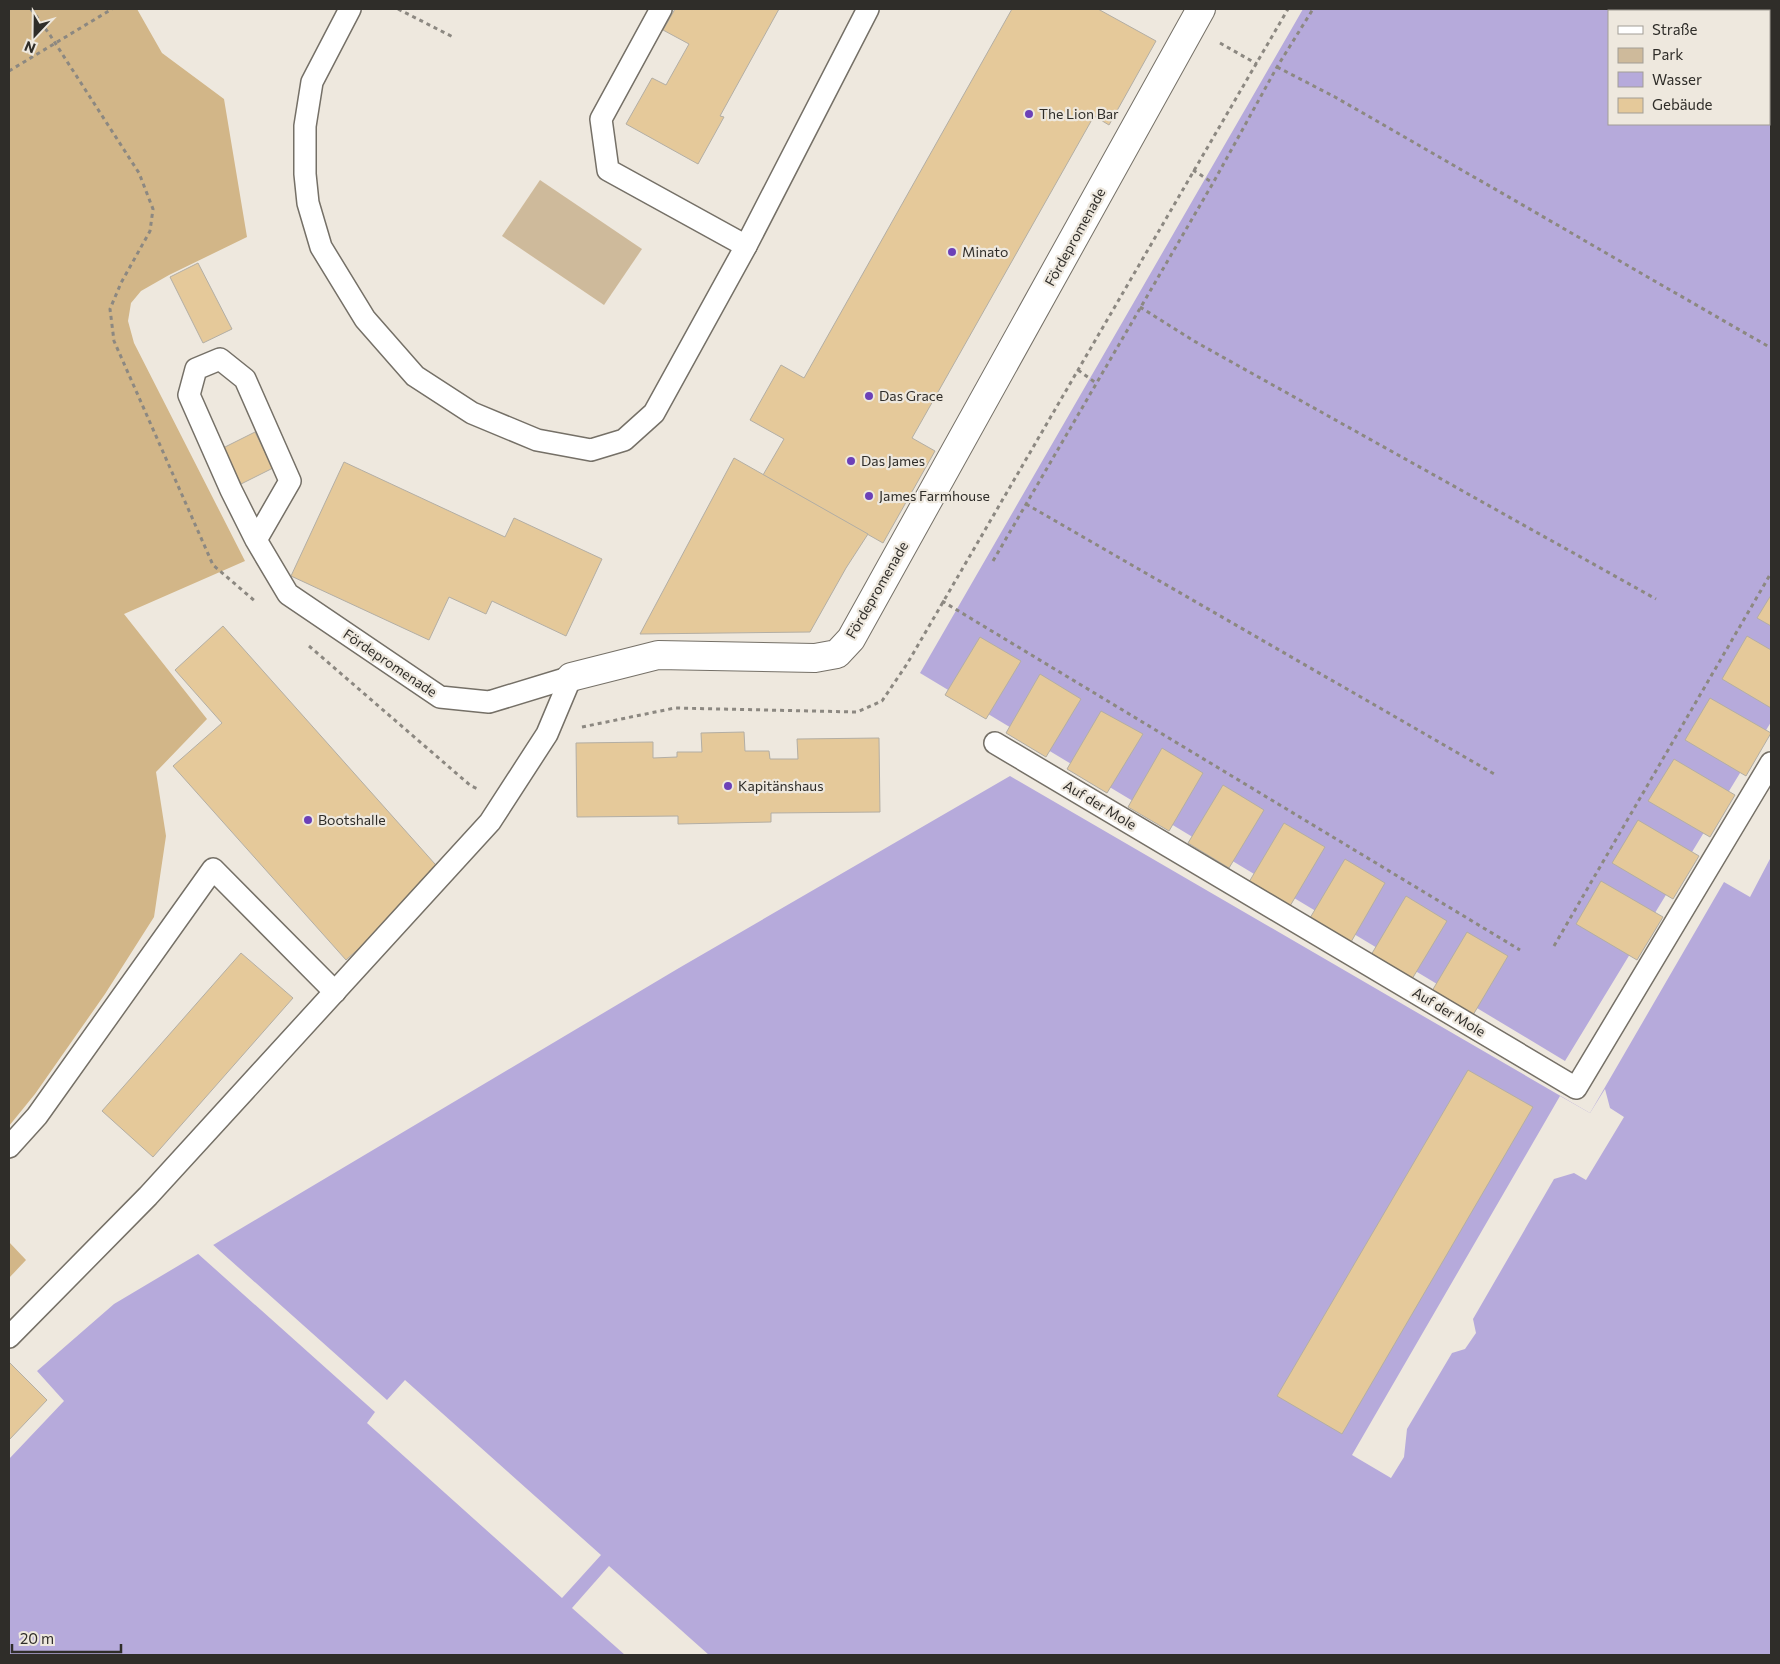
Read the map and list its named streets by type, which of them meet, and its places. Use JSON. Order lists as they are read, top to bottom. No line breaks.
{"streets":{"street":["Fördepromenade"],"lane":["Auf der Mole"]},"places":["The Lion Bar","Minato","Das Grace","Das James","James Farmhouse","Kapitänshaus","Bootshalle"],"legend":["Straße","Park","Wasser","Gebäude"],"scale_bar":"20 m","north":"bottom"}
